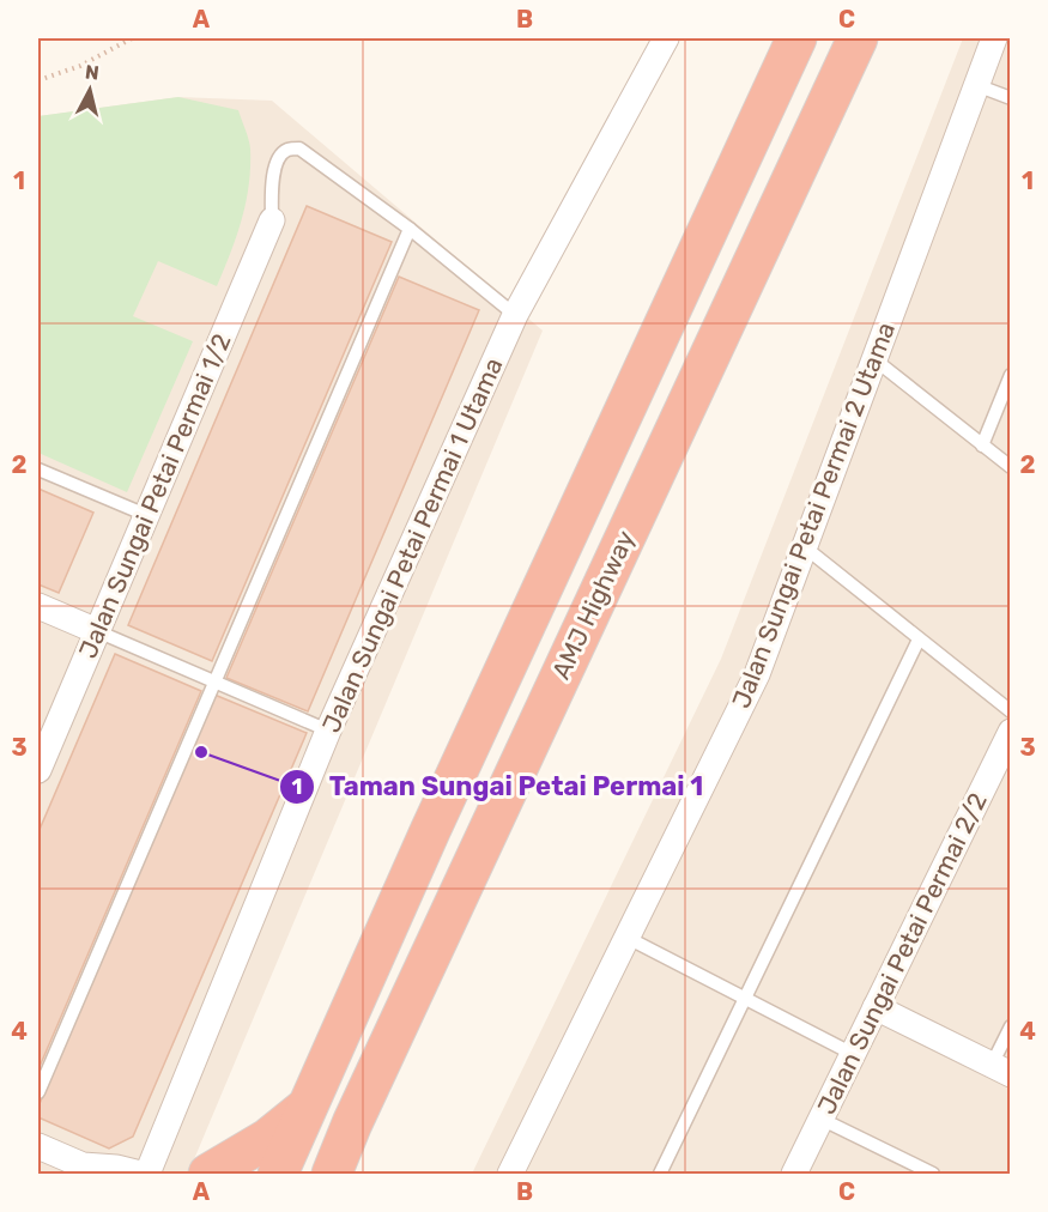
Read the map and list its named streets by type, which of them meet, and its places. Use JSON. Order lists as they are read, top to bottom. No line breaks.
{"streets":{"highway":["AMJ Highway"],"street":["Jalan Sungai Petai Permai 1/2","Jalan Sungai Petai Permai 2 Utama","Jalan Sungai Petai Permai 1 Utama","Jalan Sungai Petai Permai 2/2"]},"places":["Taman Sungai Petai Permai 1"],"north":"top","grid":{"columns":["A","B","C"],"rows":["1","2","3","4"]}}
